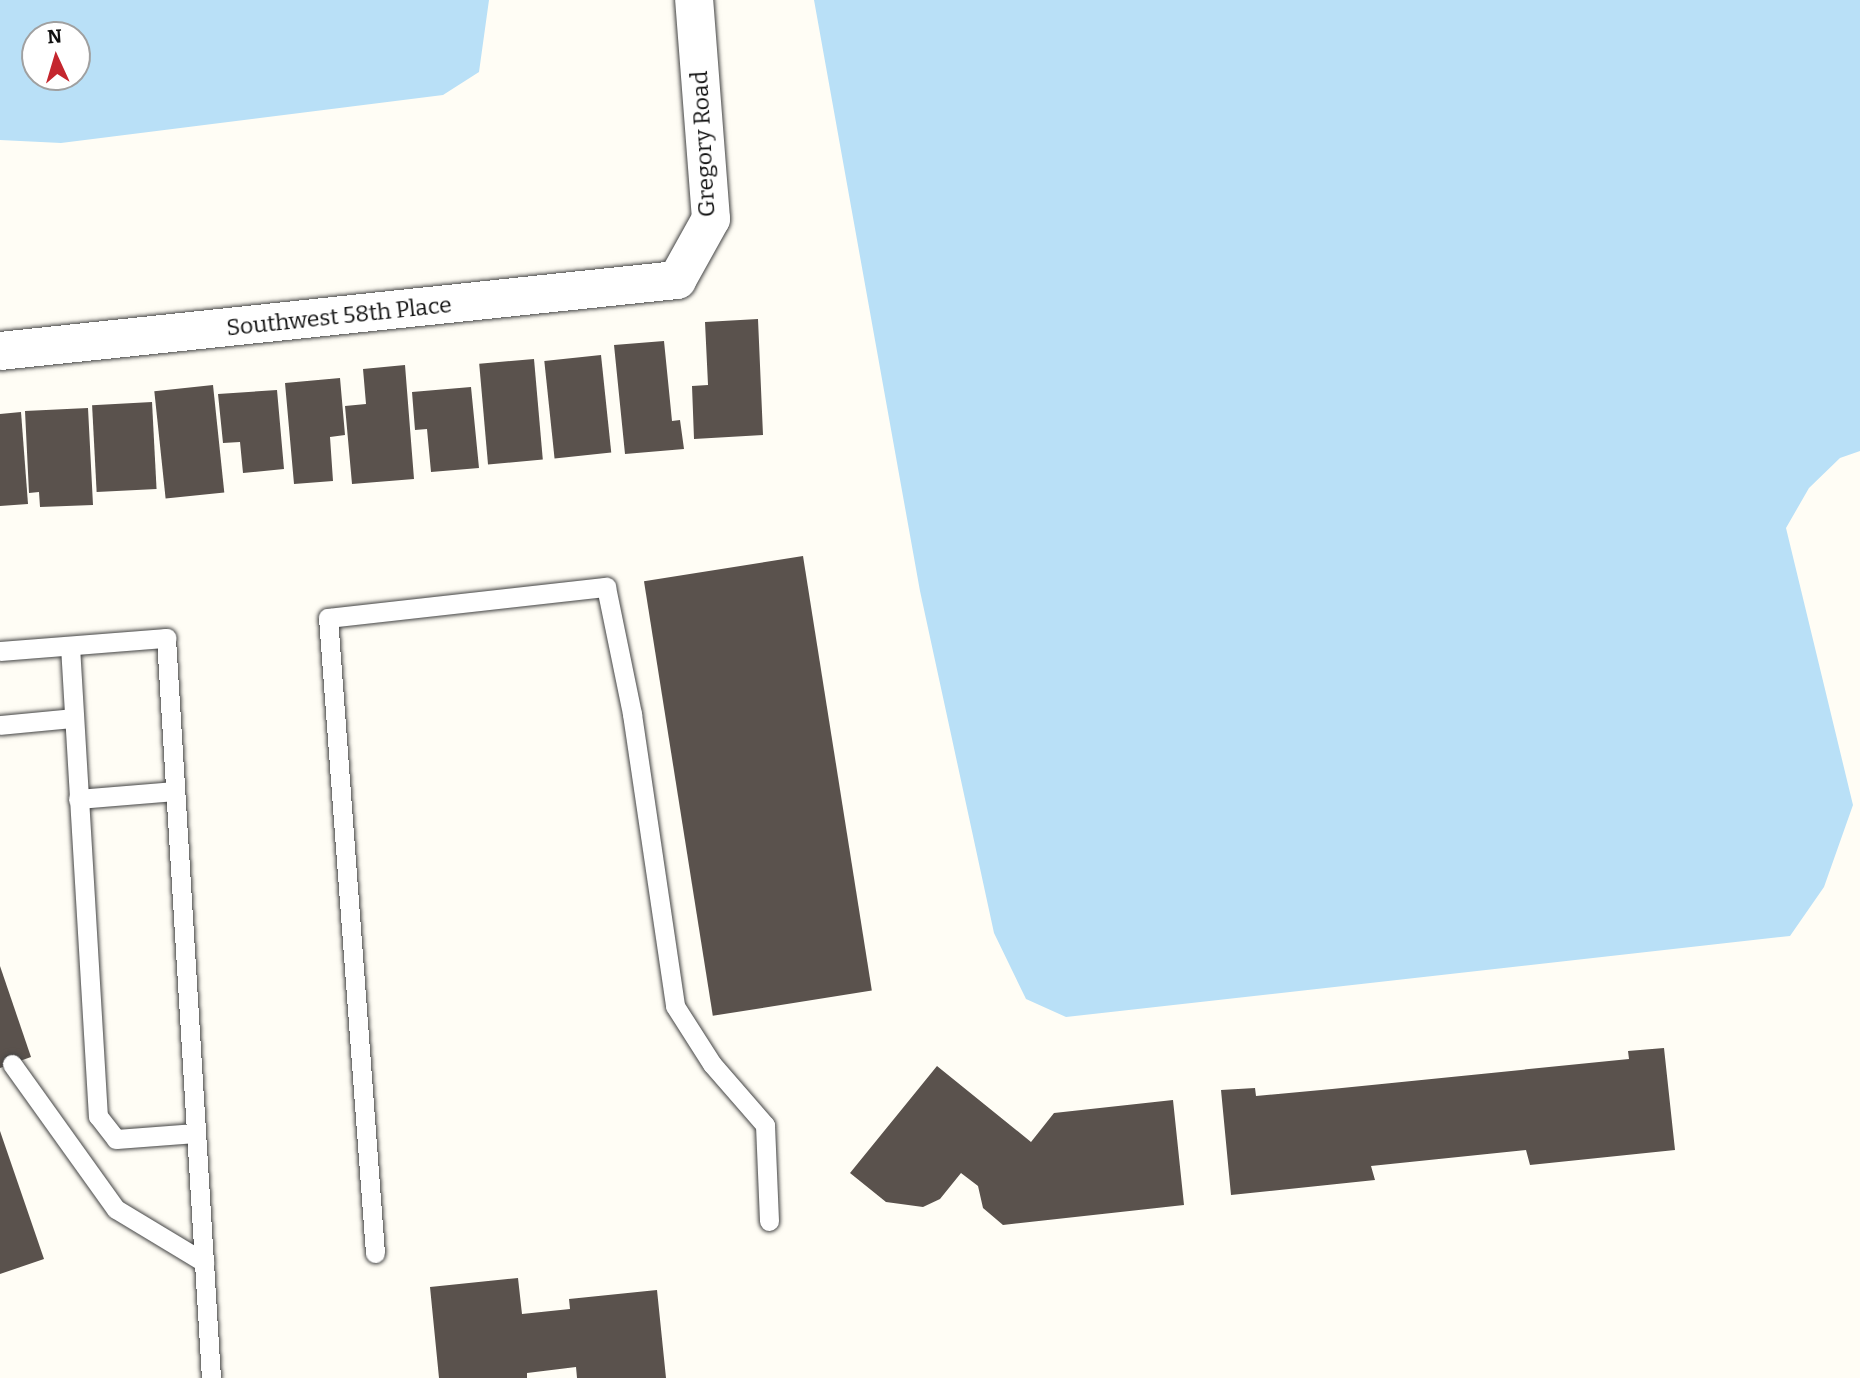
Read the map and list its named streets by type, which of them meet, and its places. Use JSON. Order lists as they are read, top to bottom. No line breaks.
{"streets":{"street":["Gregory Road","Southwest 58th Place"]},"crossings":[["Gregory Road","Southwest 58th Place"]],"north":"top"}
